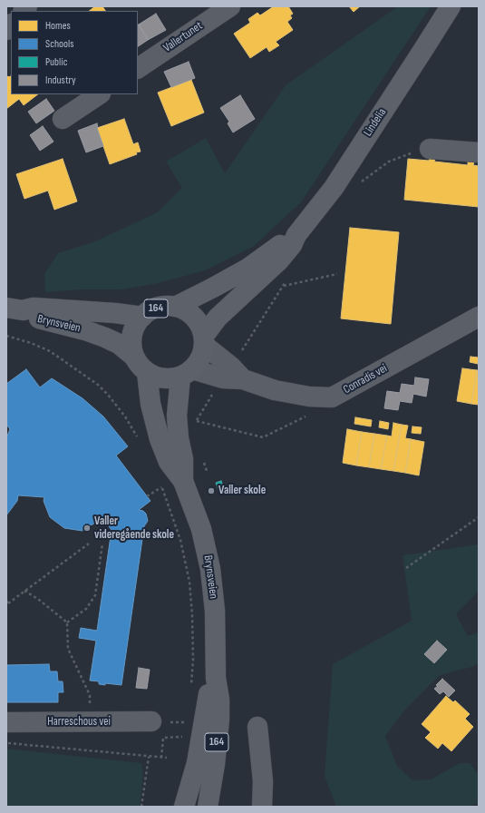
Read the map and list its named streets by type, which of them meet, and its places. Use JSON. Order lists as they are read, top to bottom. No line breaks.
{"streets":{"main road":["Lindelia","164","Brynsveien"],"street":["Vallertunet","Conradis vei","Harreschous vei"]},"crossings":[["Lindelia","164"],["Lindelia","Brynsveien"],["Lindelia","Conradis vei"],["164","Brynsveien"],["164","Conradis vei"],["Brynsveien","Conradis vei"]],"places":["Valler skole","Valler videregående skole"],"legend":["Homes","Schools","Public","Industry"]}
